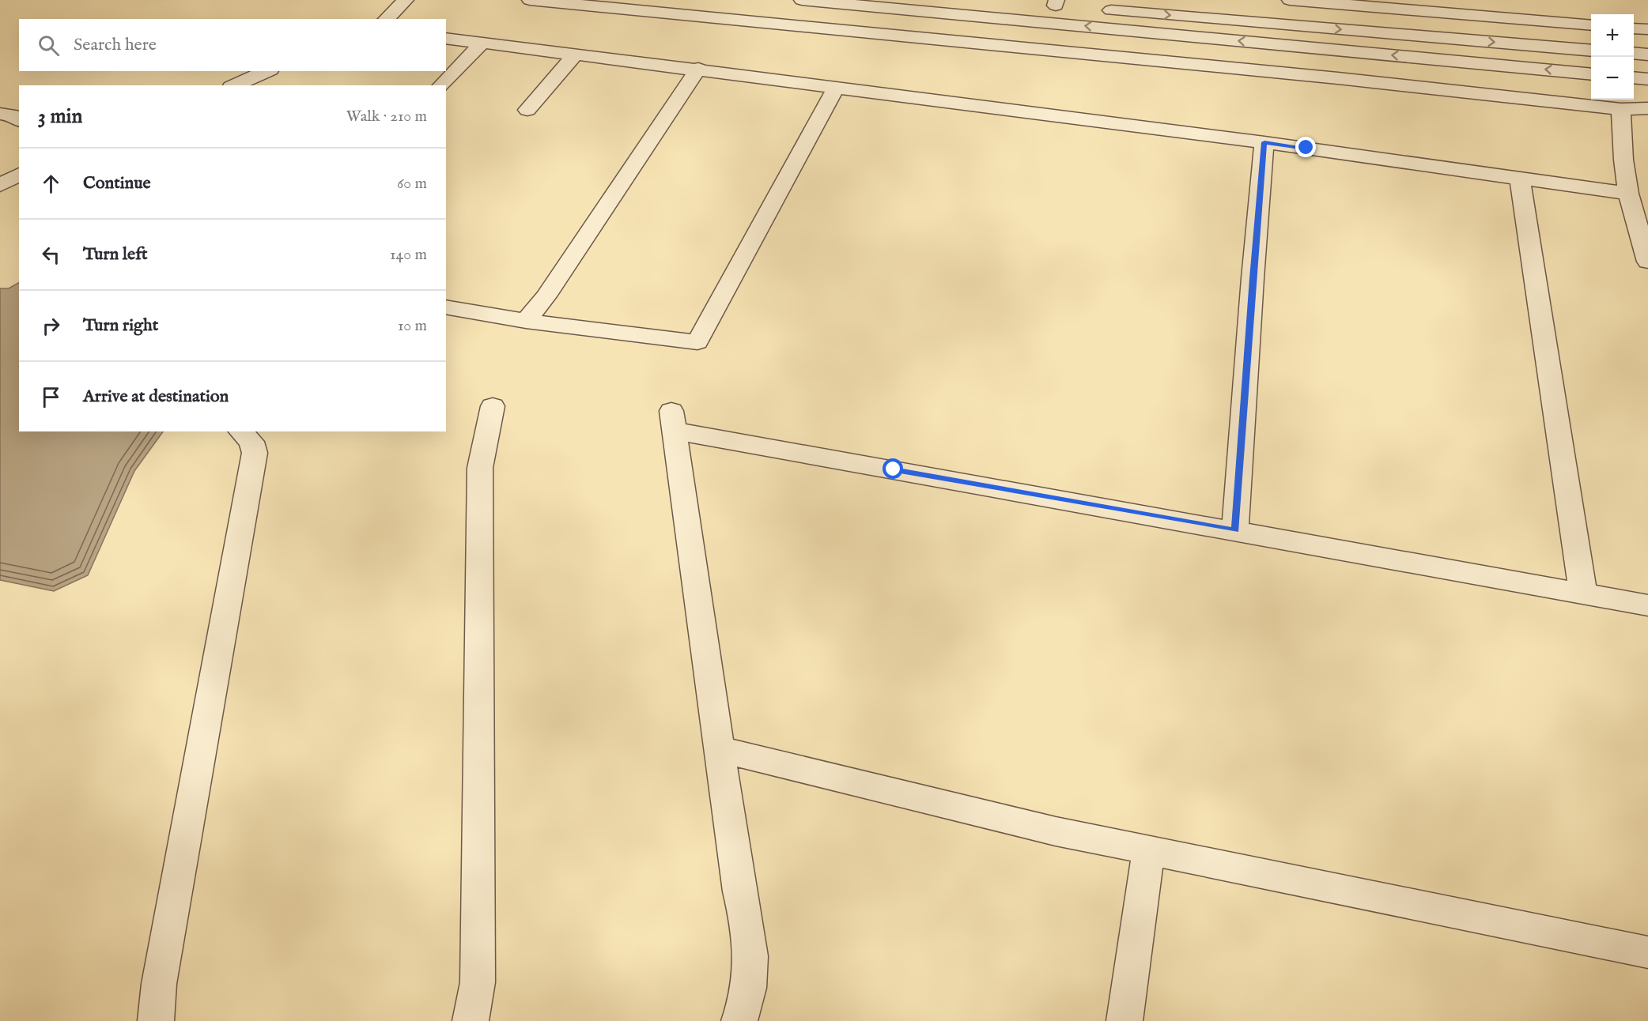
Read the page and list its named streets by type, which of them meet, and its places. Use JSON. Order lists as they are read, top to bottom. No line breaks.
{"page":{"map_buttons":["+","−"],"search":"Search here","heading":["3 min","Walk · 210 m"],"list":[["Continue","60 m"],["Turn left","140 m"],["Turn right","10 m"],"Arrive at destination"]}}
